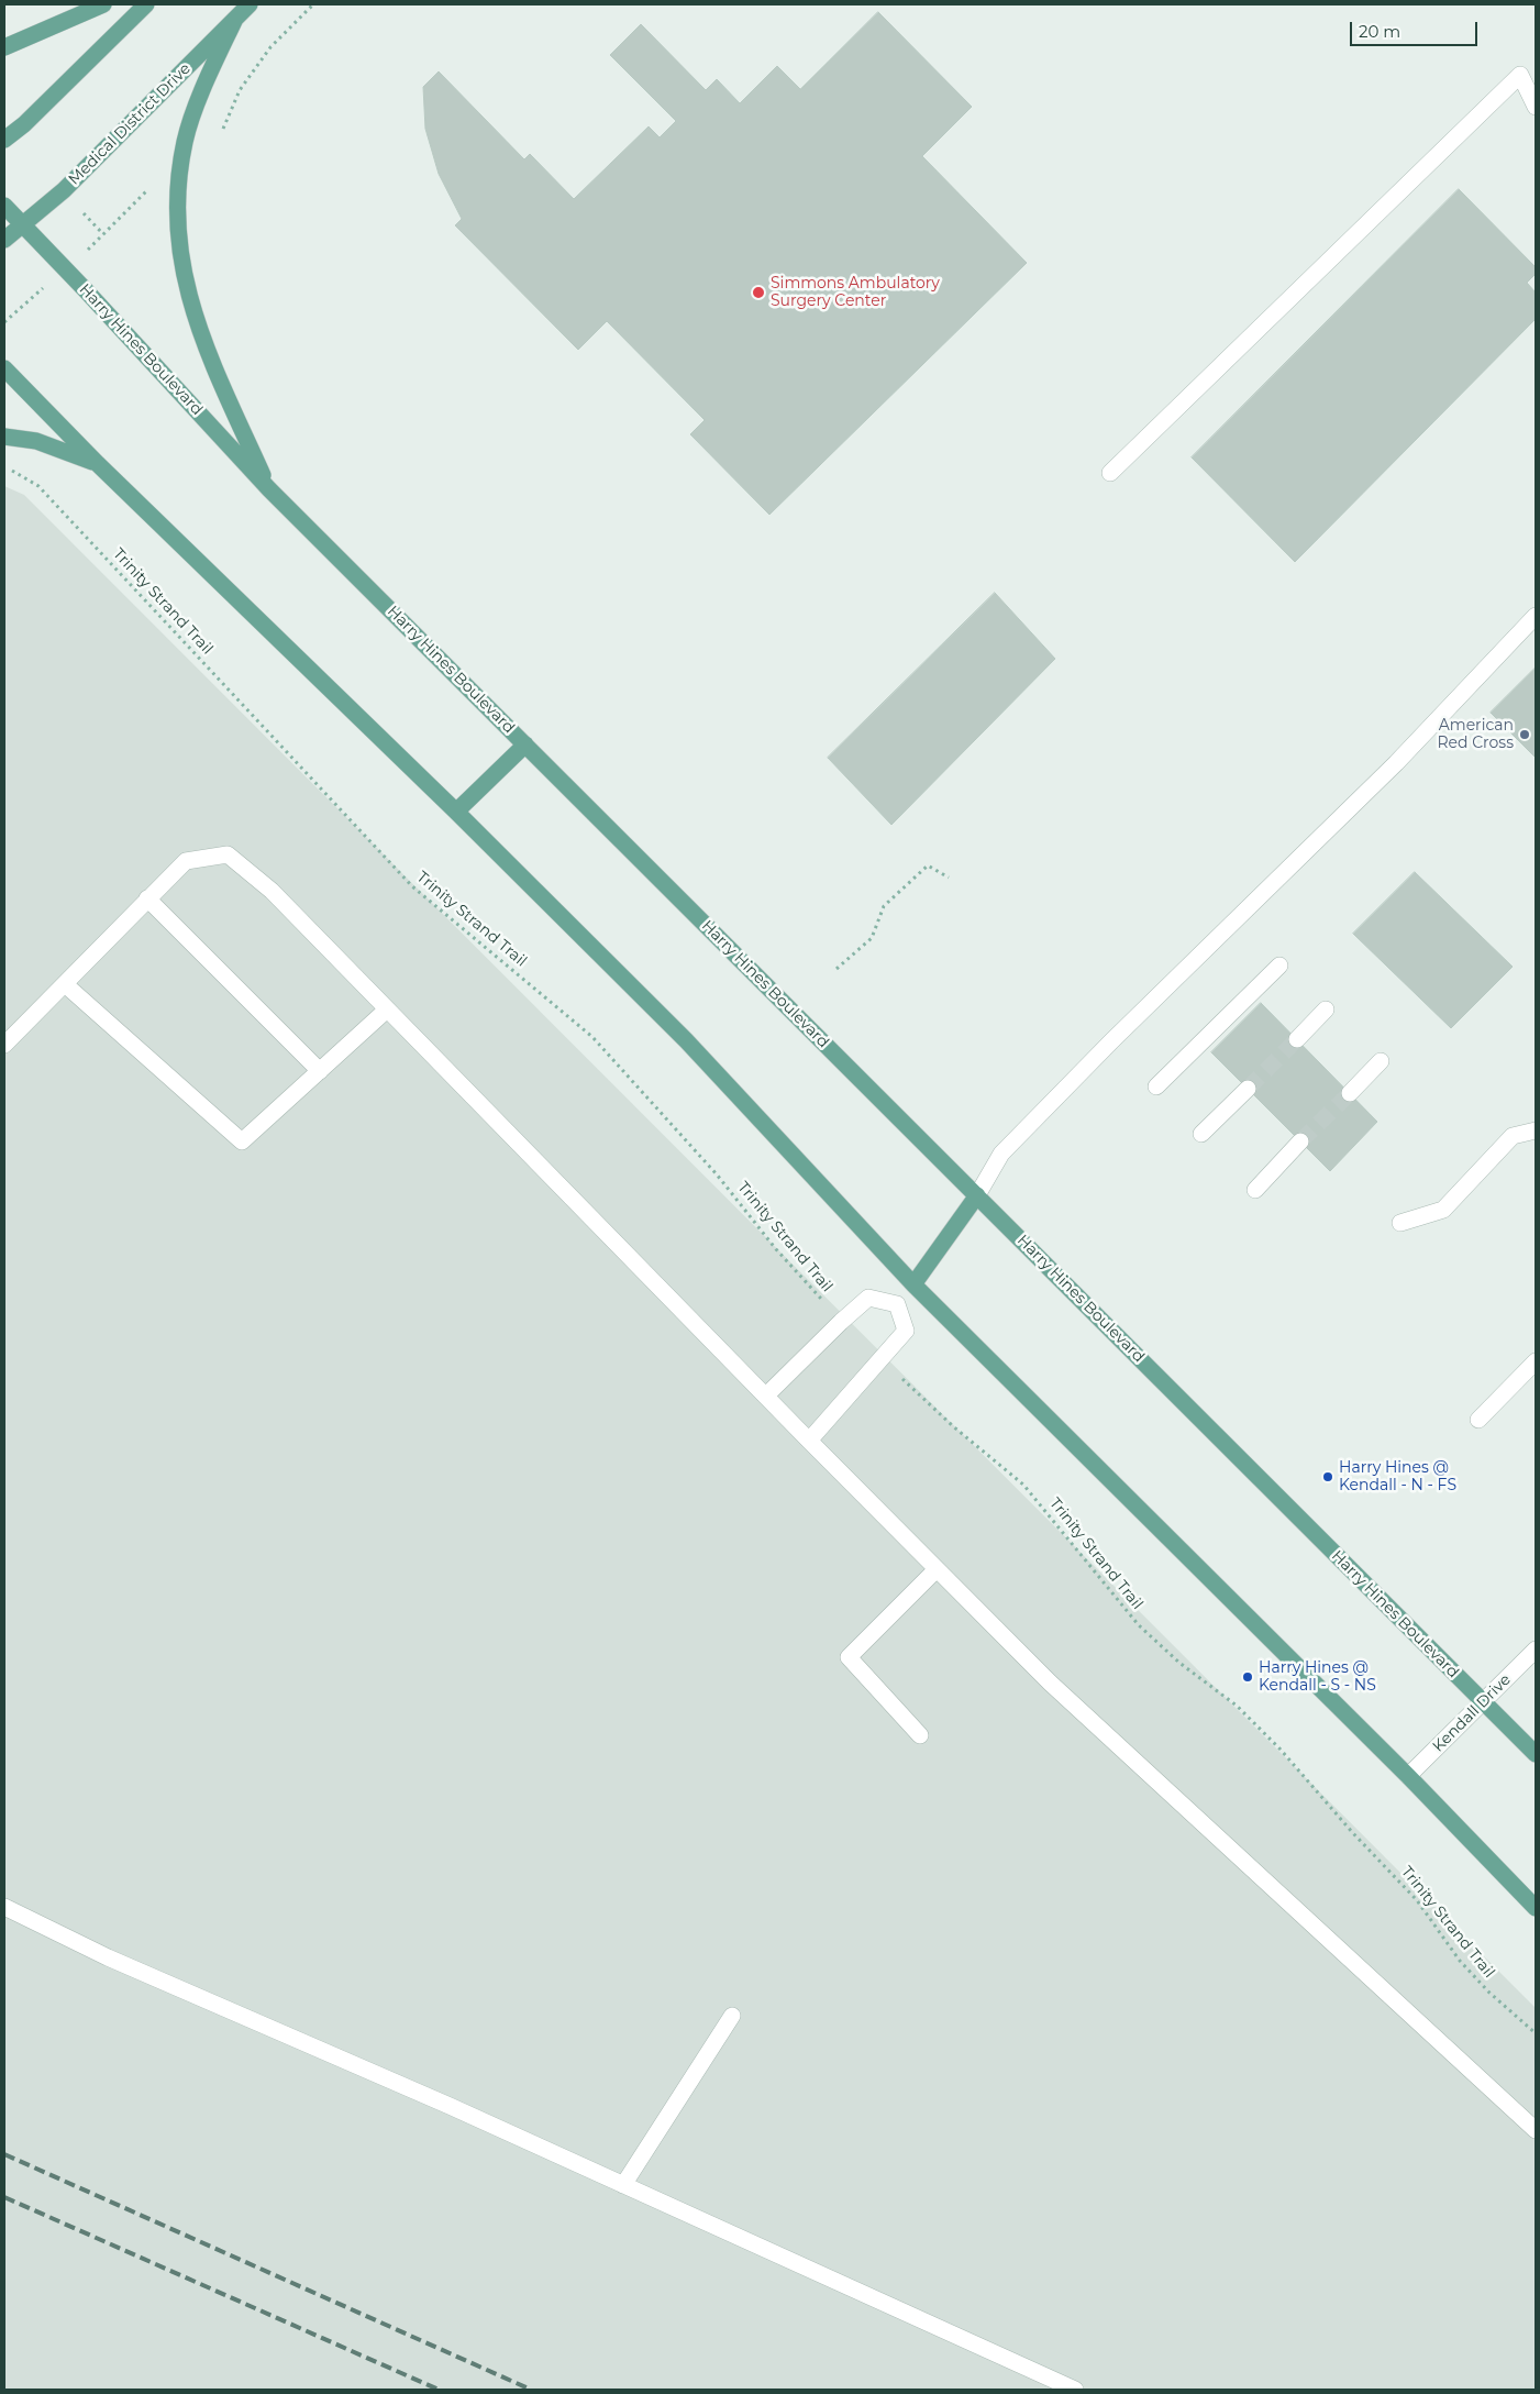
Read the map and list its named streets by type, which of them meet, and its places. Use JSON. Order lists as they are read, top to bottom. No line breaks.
{"streets":{"main road":["Medical District Drive","Harry Hines Boulevard"],"street":["Kendall Drive"],"path":["Trinity Strand Trail"]},"crossings":[["Medical District Drive","Harry Hines Boulevard"],["Harry Hines Boulevard","Kendall Drive"]],"places":["Simmons Ambulatory Surgery Center","American Red Cross","Harry Hines @ Kendall - N - FS","Harry Hines @ Kendall - S - NS"],"scale_bar":"20 m"}
